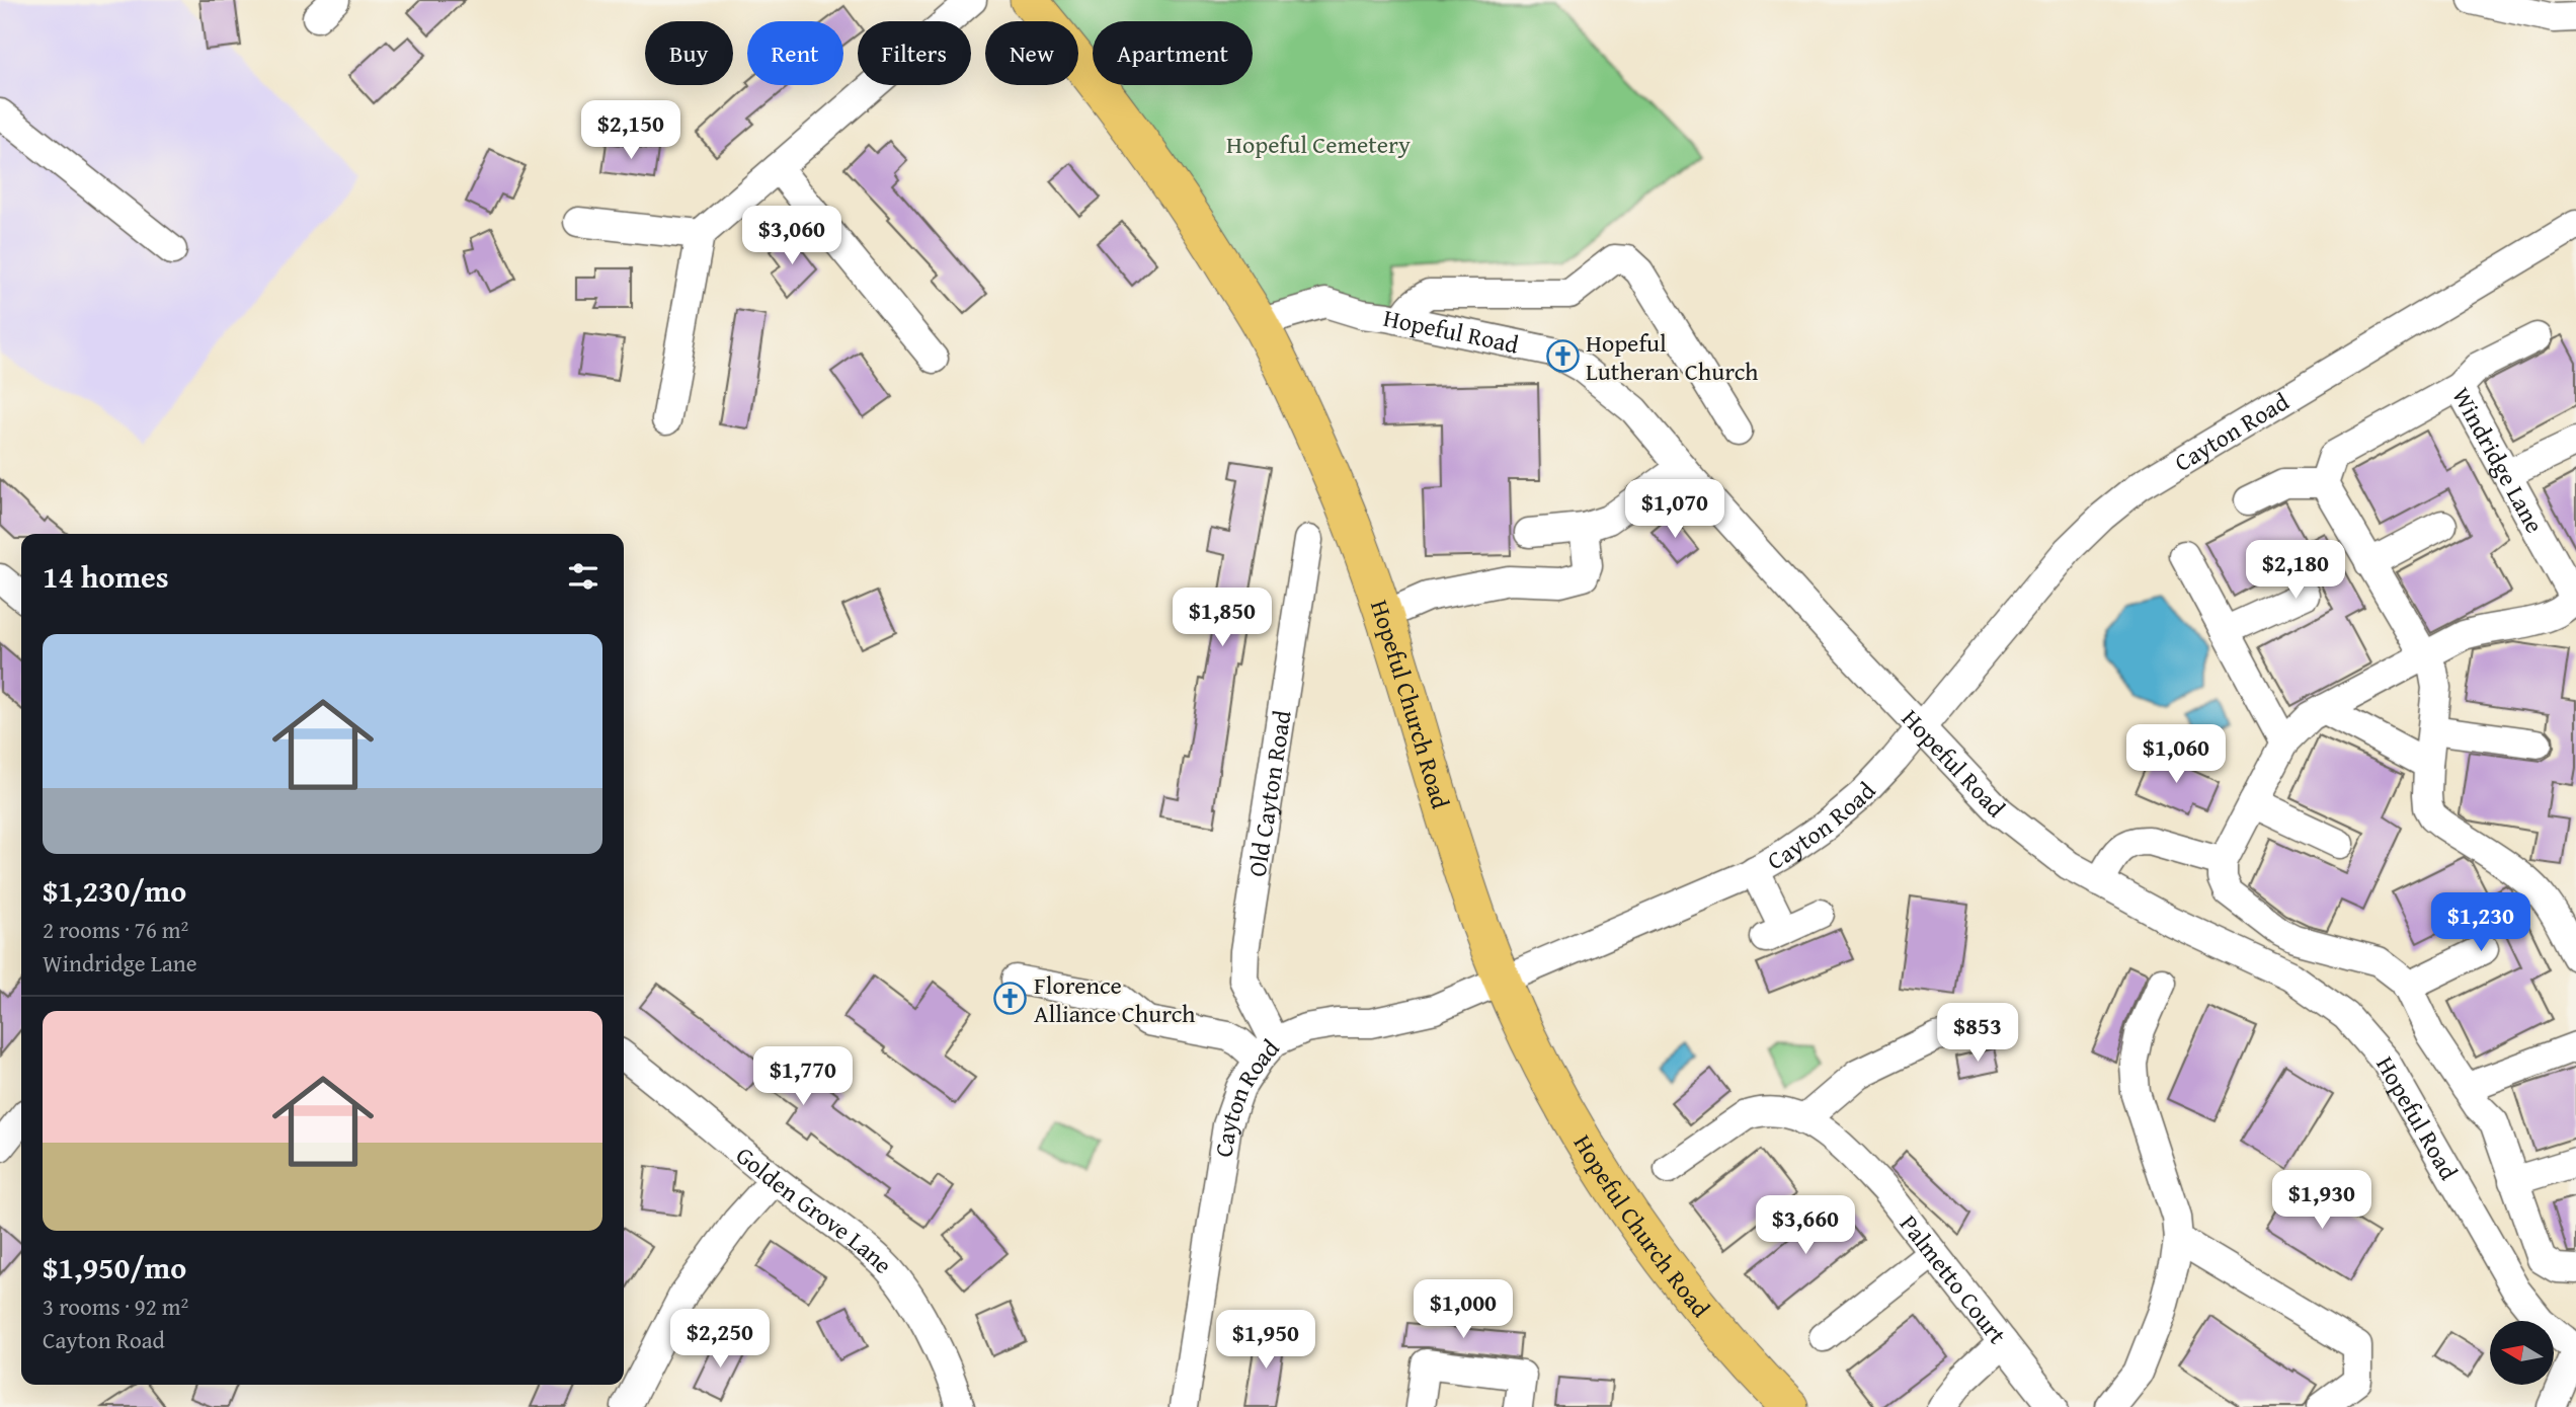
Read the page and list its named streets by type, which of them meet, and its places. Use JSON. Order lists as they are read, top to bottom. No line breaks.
{"streets":{"main road":["Hopeful Church Road"],"street":["Hopeful Road","Cayton Road","Windridge Lane","Old Cayton Road","Golden Grove Lane","Palmetto Court"]},"crossings":[["Hopeful Road","Cayton Road"],["Hopeful Road","Hopeful Church Road"],["Cayton Road","Hopeful Church Road"],["Cayton Road","Old Cayton Road"]],"parks":["Hopeful Cemetery"],"places":{"church":["Hopeful Lutheran Church","Florence Alliance Church"]},"north":"left","page":{"chip":["Buy","Rent","Filters","New","Apartment"],"price":["$2,150","$3,060","$1,070","$2,180","$1,850","$1,060","$1,230","$853","$1,770","$1,930","$3,660","$1,000","$2,250","$1,950"],"heading":"14 homes","list":[{"name":"$1,230/mo","note":"2 rooms · 76 m² · Windridge Lane"},{"name":"$1,950/mo","note":"3 rooms · 92 m² · Cayton Road"}]}}
